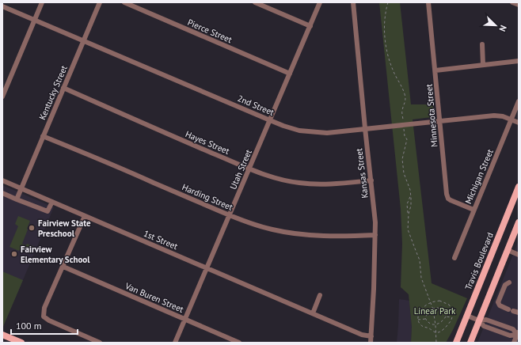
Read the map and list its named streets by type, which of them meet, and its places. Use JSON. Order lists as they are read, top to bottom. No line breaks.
{"streets":{"main road":["Travis Boulevard"],"street":["Pierce Street","Kentucky Street","2nd Street","Minnesota Street","Hayes Street","Utah Street","Kansas Street","Michigan Street","Harding Street","1st Street","Van Buren Street"]},"crossings":[["Pierce Street","Utah Street"],["Kentucky Street","2nd Street"],["Kentucky Street","Hayes Street"],["Kentucky Street","Harding Street"],["Kentucky Street","1st Street"],["2nd Street","Minnesota Street"],["2nd Street","Utah Street"],["2nd Street","Kansas Street"],["2nd Street","Michigan Street"],["Minnesota Street","Michigan Street"],["Hayes Street","Utah Street"],["Hayes Street","Kansas Street"],["Utah Street","Harding Street"],["Utah Street","1st Street"],["Utah Street","Van Buren Street"],["Kansas Street","Harding Street"],["Kansas Street","1st Street"]],"parks":["Linear Park"],"places":["Fairview State Preschool","Fairview Elementary School"],"scale_bar":"100 m","north":"bottom right"}
